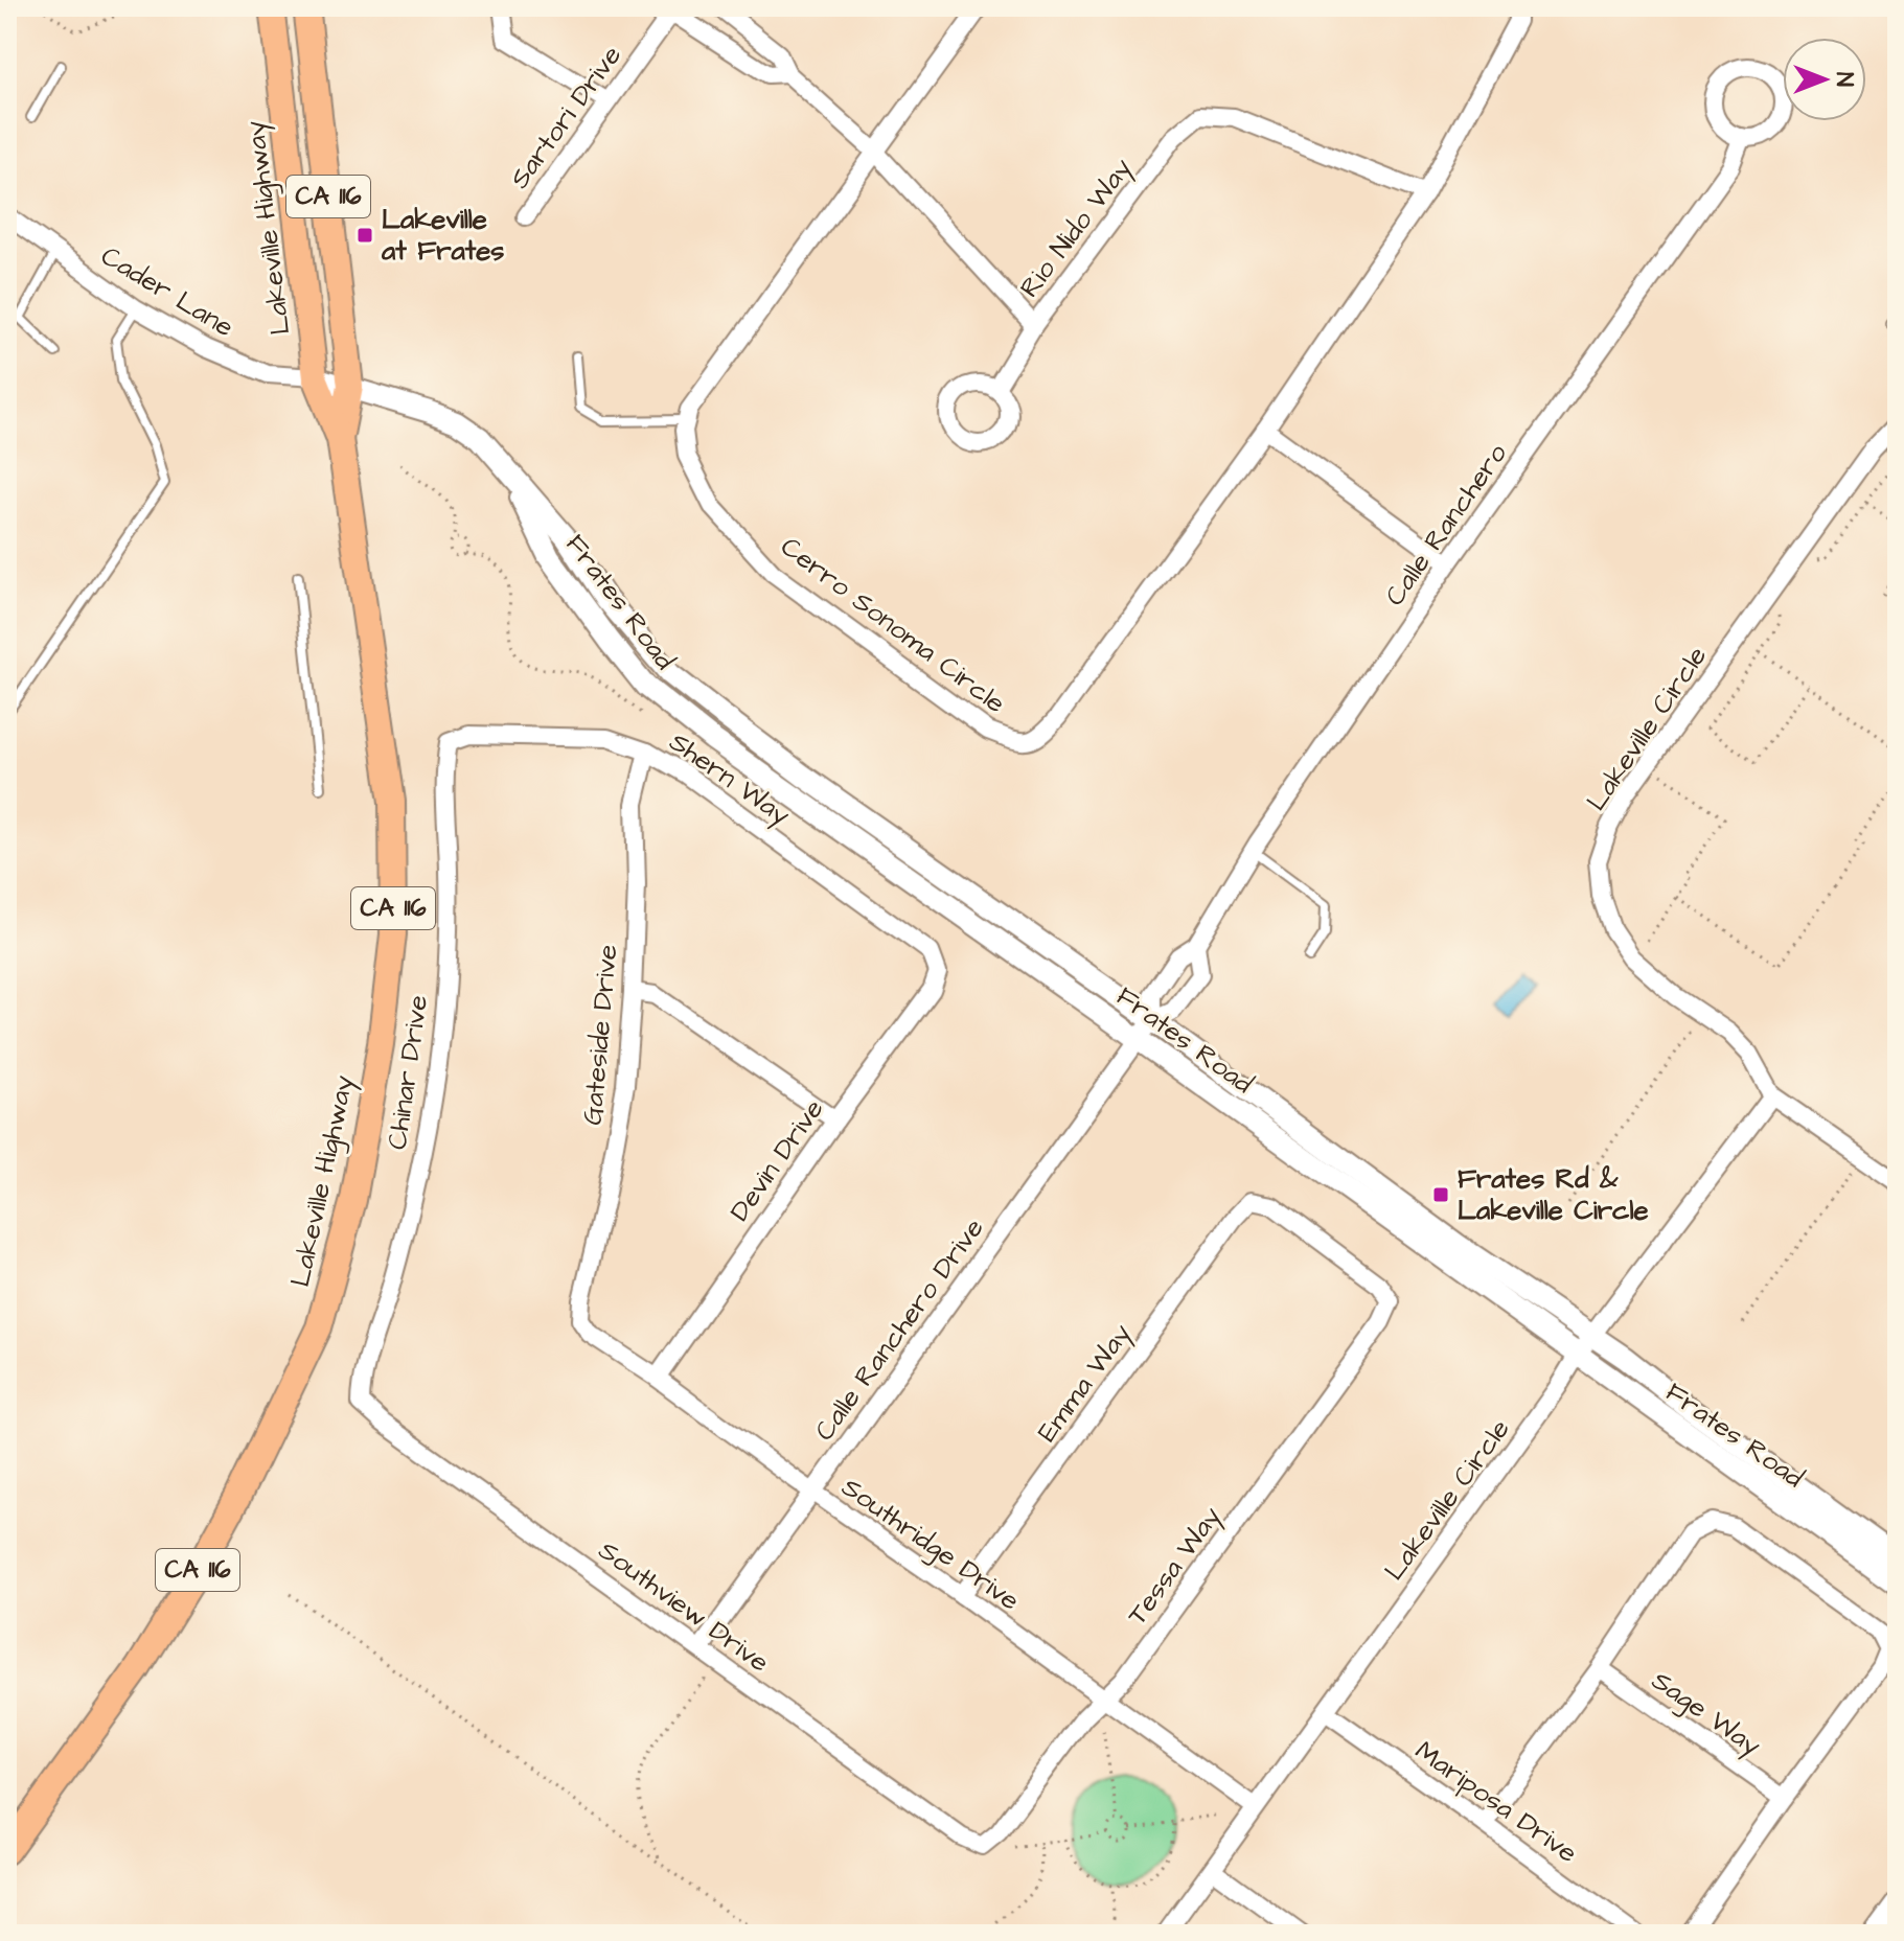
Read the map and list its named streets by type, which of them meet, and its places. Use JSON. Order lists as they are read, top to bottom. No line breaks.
{"streets":{"main road":["CA 116","Lakeville Highway"],"street":["Sartori Drive","Rio Nido Way","Cader Lane","Calle Ranchero","Frates Road","Cerro Sonoma Circle","Lakeville Circle","Shern Way","Gateside Drive","Chinar Drive","Devin Drive","Calle Ranchero Drive","Emma Way","Southridge Drive","Tessa Way","Southview Drive","Sage Way","Mariposa Drive"]},"crossings":[["Sartori Drive","Rio Nido Way"],["Lakeville Highway","Cader Lane"],["Lakeville Highway","Frates Road"],["Rio Nido Way","Cerro Sonoma Circle"],["Cader Lane","Frates Road"],["Calle Ranchero","Frates Road"],["Calle Ranchero","Calle Ranchero Drive"],["Frates Road","Lakeville Circle"],["Frates Road","Calle Ranchero Drive"],["Lakeville Circle","Southridge Drive"],["Lakeville Circle","Mariposa Drive"],["Shern Way","Gateside Drive"],["Shern Way","Chinar Drive"],["Shern Way","Devin Drive"],["Gateside Drive","Southridge Drive"],["Chinar Drive","Southview Drive"],["Devin Drive","Southridge Drive"],["Calle Ranchero Drive","Southridge Drive"],["Calle Ranchero Drive","Southview Drive"],["Emma Way","Southridge Drive"],["Emma Way","Tessa Way"],["Southridge Drive","Tessa Way"],["Tessa Way","Southview Drive"]],"places":{"transit":["Lakeville at Frates","Frates Rd & Lakeville Circle"]},"north":"right"}
